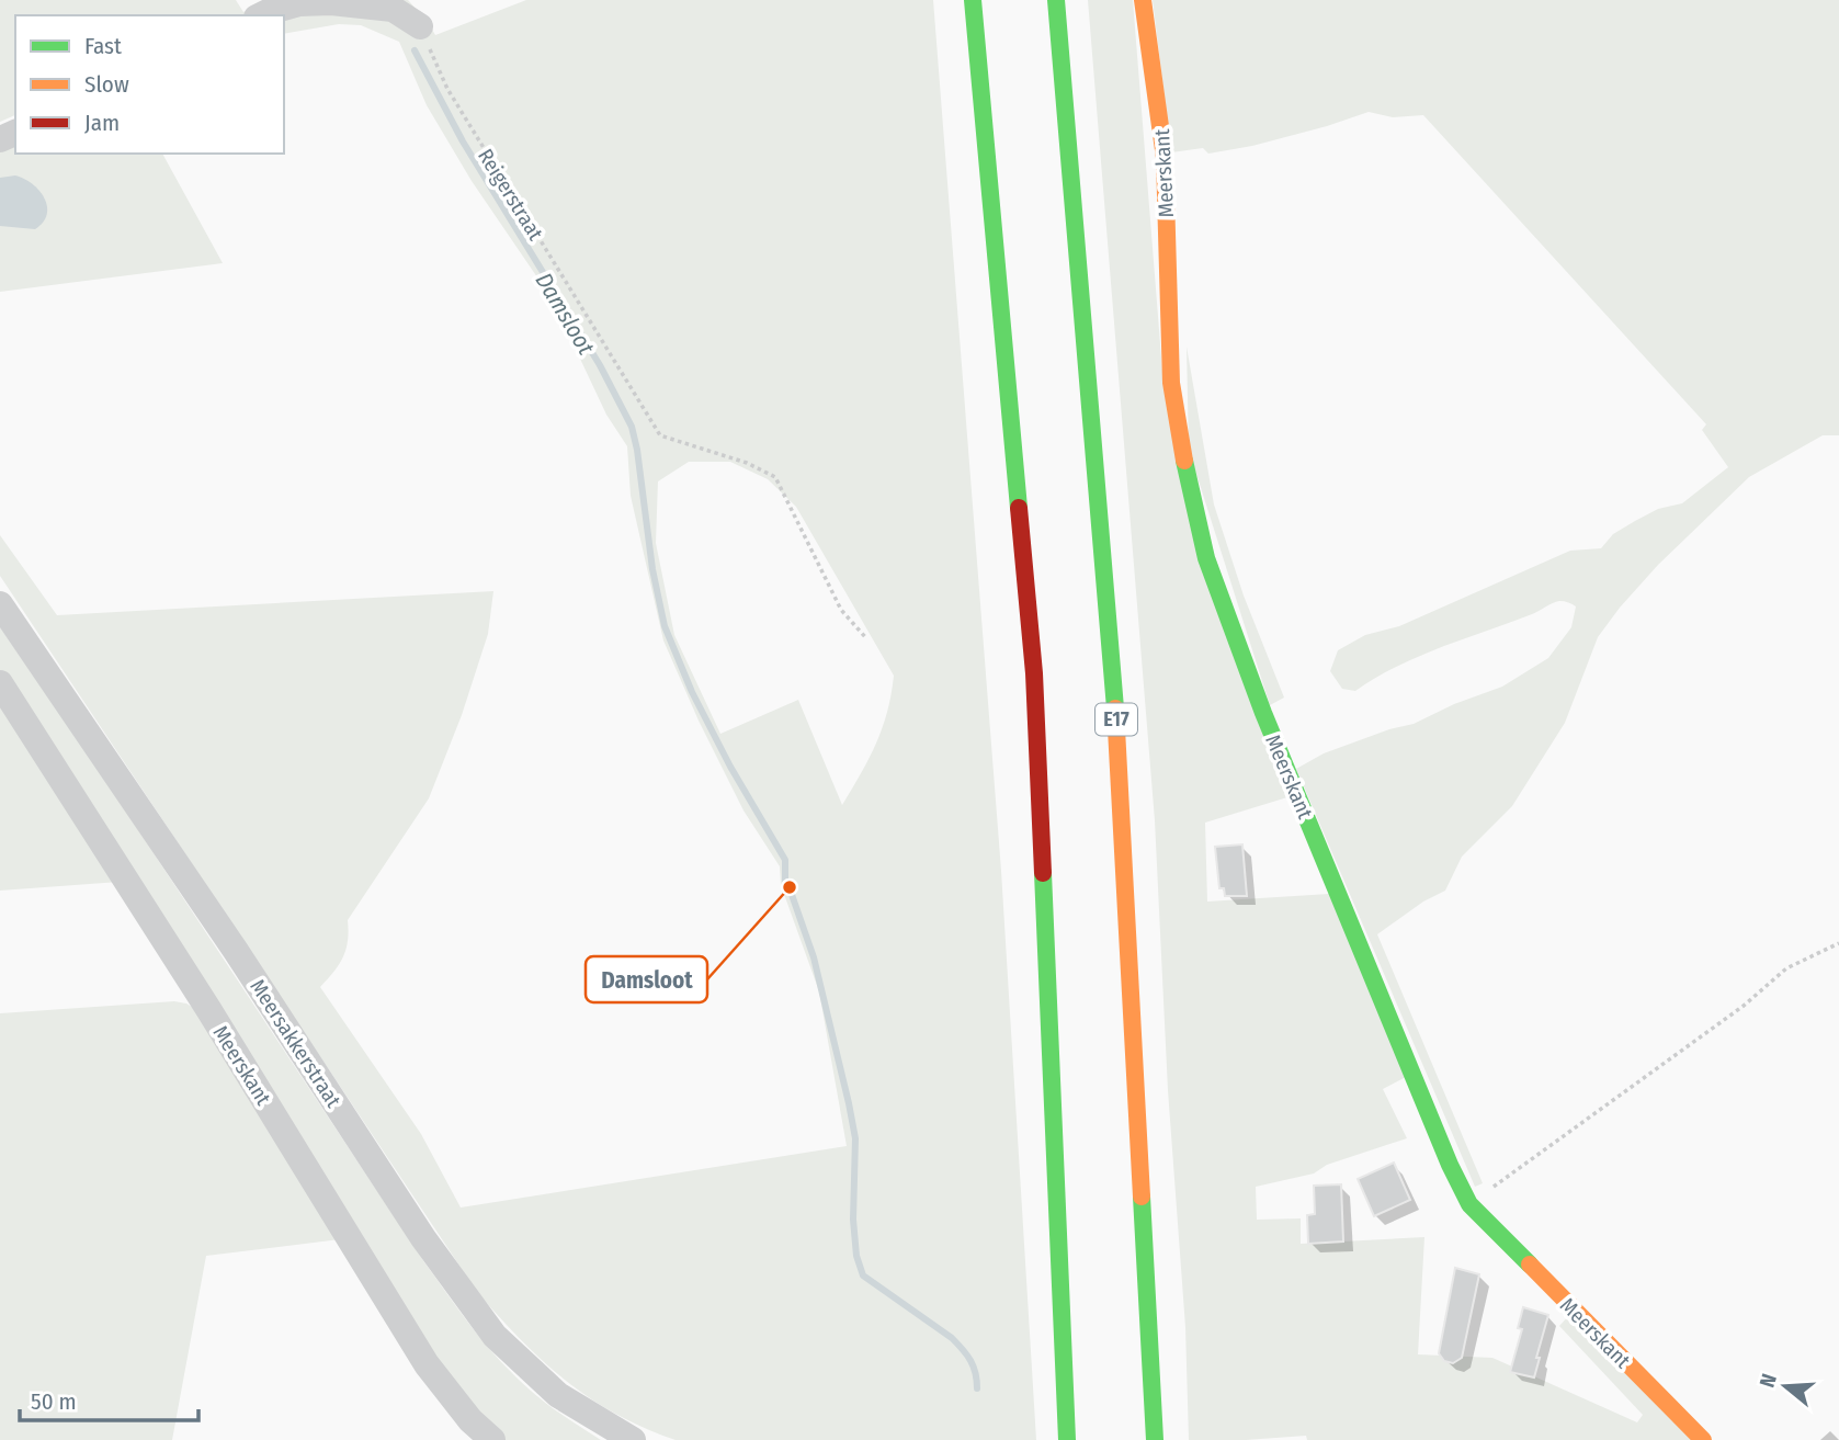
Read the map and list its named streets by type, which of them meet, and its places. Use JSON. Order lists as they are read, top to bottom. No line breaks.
{"streets":{"main road":["Meerskant","E17"],"street":["Meersakkerstraat"],"path":["Reigerstraat"]},"water":["Damsloot"],"places":["Damsloot"],"legend":["Fast","Slow","Jam"],"scale_bar":"50 m","north":"left"}
